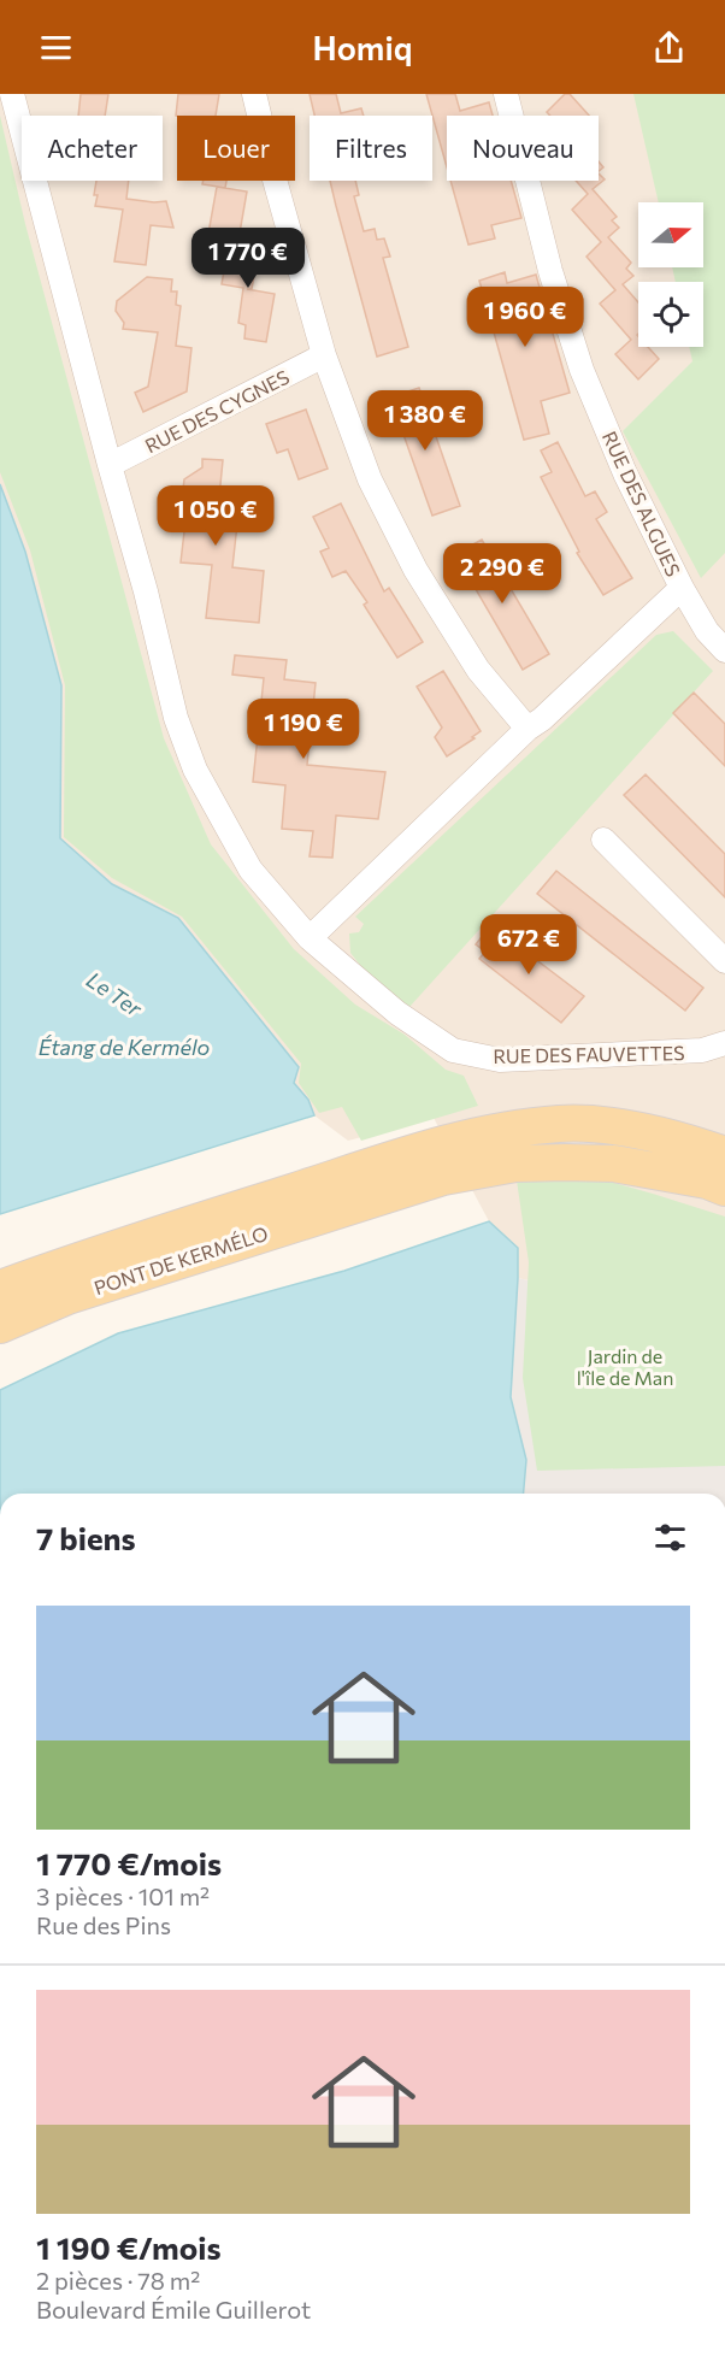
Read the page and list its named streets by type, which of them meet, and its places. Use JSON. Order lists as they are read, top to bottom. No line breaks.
{"streets":{"main road":["PONT DE KERMÉLO"],"street":["RUE DES CYGNES","RUE DES ALGUES","RUE DES FAUVETTES"]},"crossings":[["RUE DES ALGUES","RUE DES FAUVETTES"]],"water":["Le Ter","Étang de Kermélo"],"parks":["Jardin de l'île de Man"],"north":"right","page":{"header":"Homiq","chip":["Acheter","Louer","Filtres","Nouveau"],"price":["1 770 €","1 960 €","1 380 €","1 050 €","2 290 €","1 190 €","672 €"],"heading":"7 biens","list":[{"name":"1 770 €/mois","note":"3 pièces · 101 m² · Rue des Pins"},{"name":"1 190 €/mois","note":"2 pièces · 78 m² · Boulevard Émile Guillerot"}]}}
